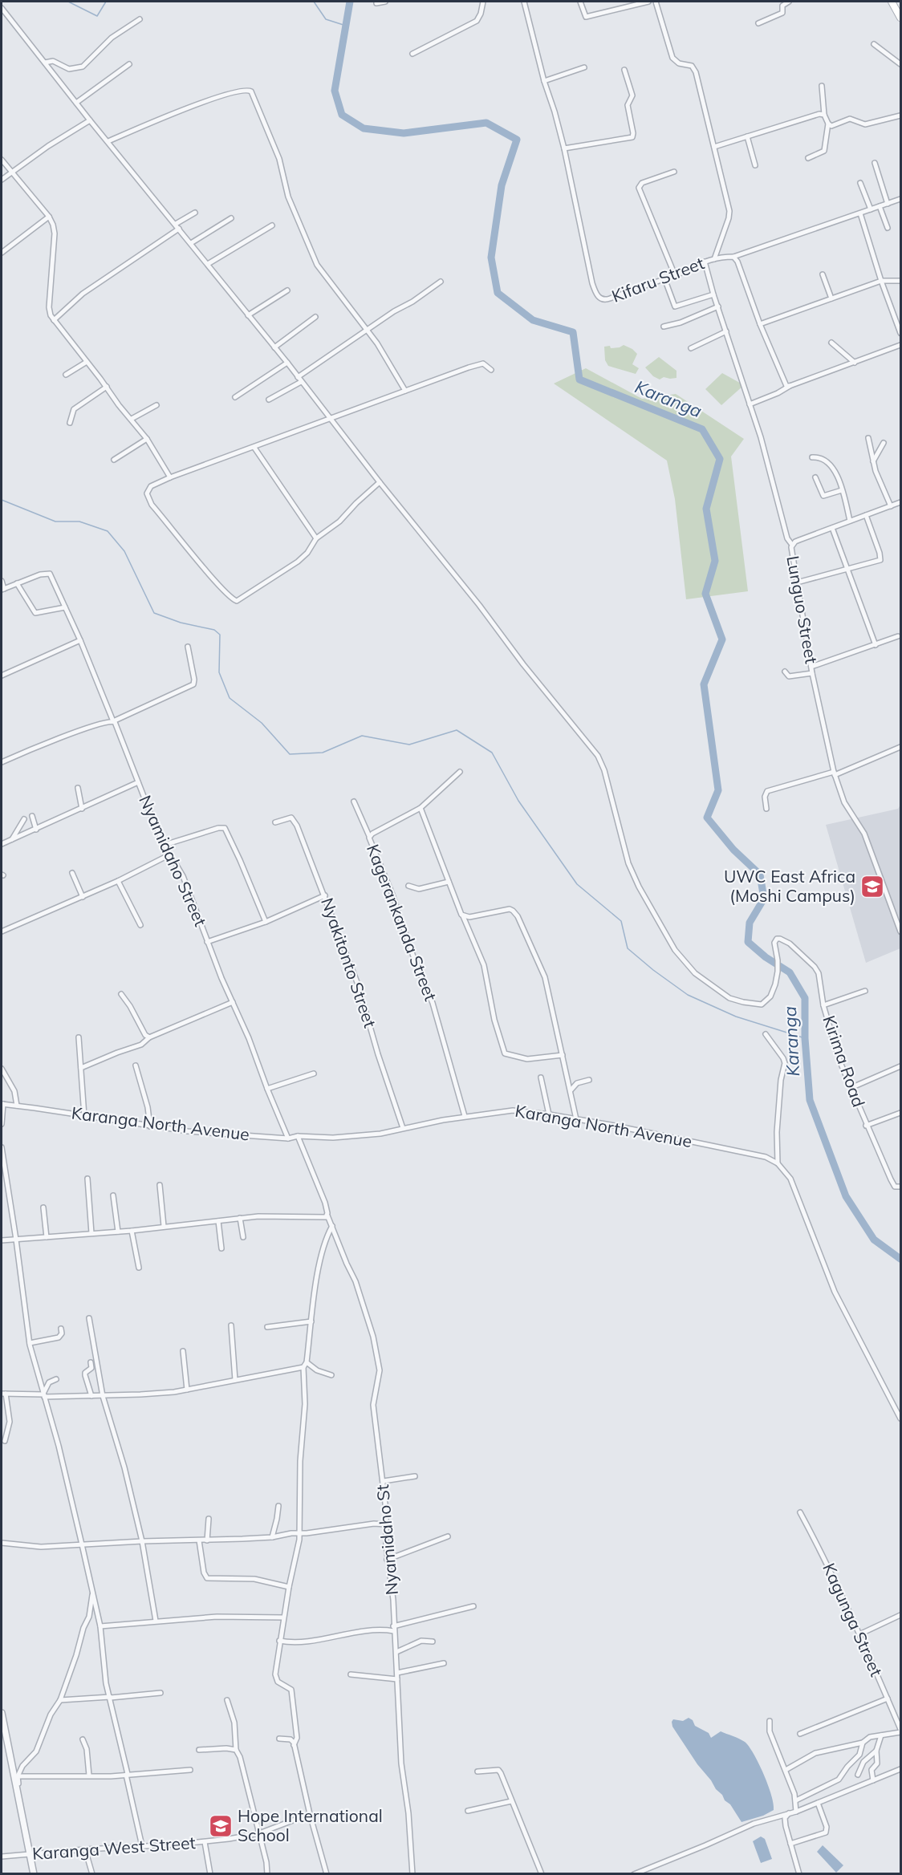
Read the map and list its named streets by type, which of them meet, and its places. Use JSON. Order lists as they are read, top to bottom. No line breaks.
{"streets":{"street":["Kifaru Street","Lunguo Street","Nyamidaho Street","Kagerankanda Street","Nyakitonto Street","Kirima Road","Karanga North Avenue","Nyamidaho St","Kagunga Street","Karanga West Street"]},"crossings":[["Nyamidaho Street","Karanga North Avenue"],["Kagerankanda Street","Karanga North Avenue"],["Nyakitonto Street","Karanga North Avenue"],["Karanga North Avenue","Nyamidaho St"]],"water":["Karanga"],"places":{"school or university":["UWC East Africa (Moshi Campus)","Hope International School"]}}
